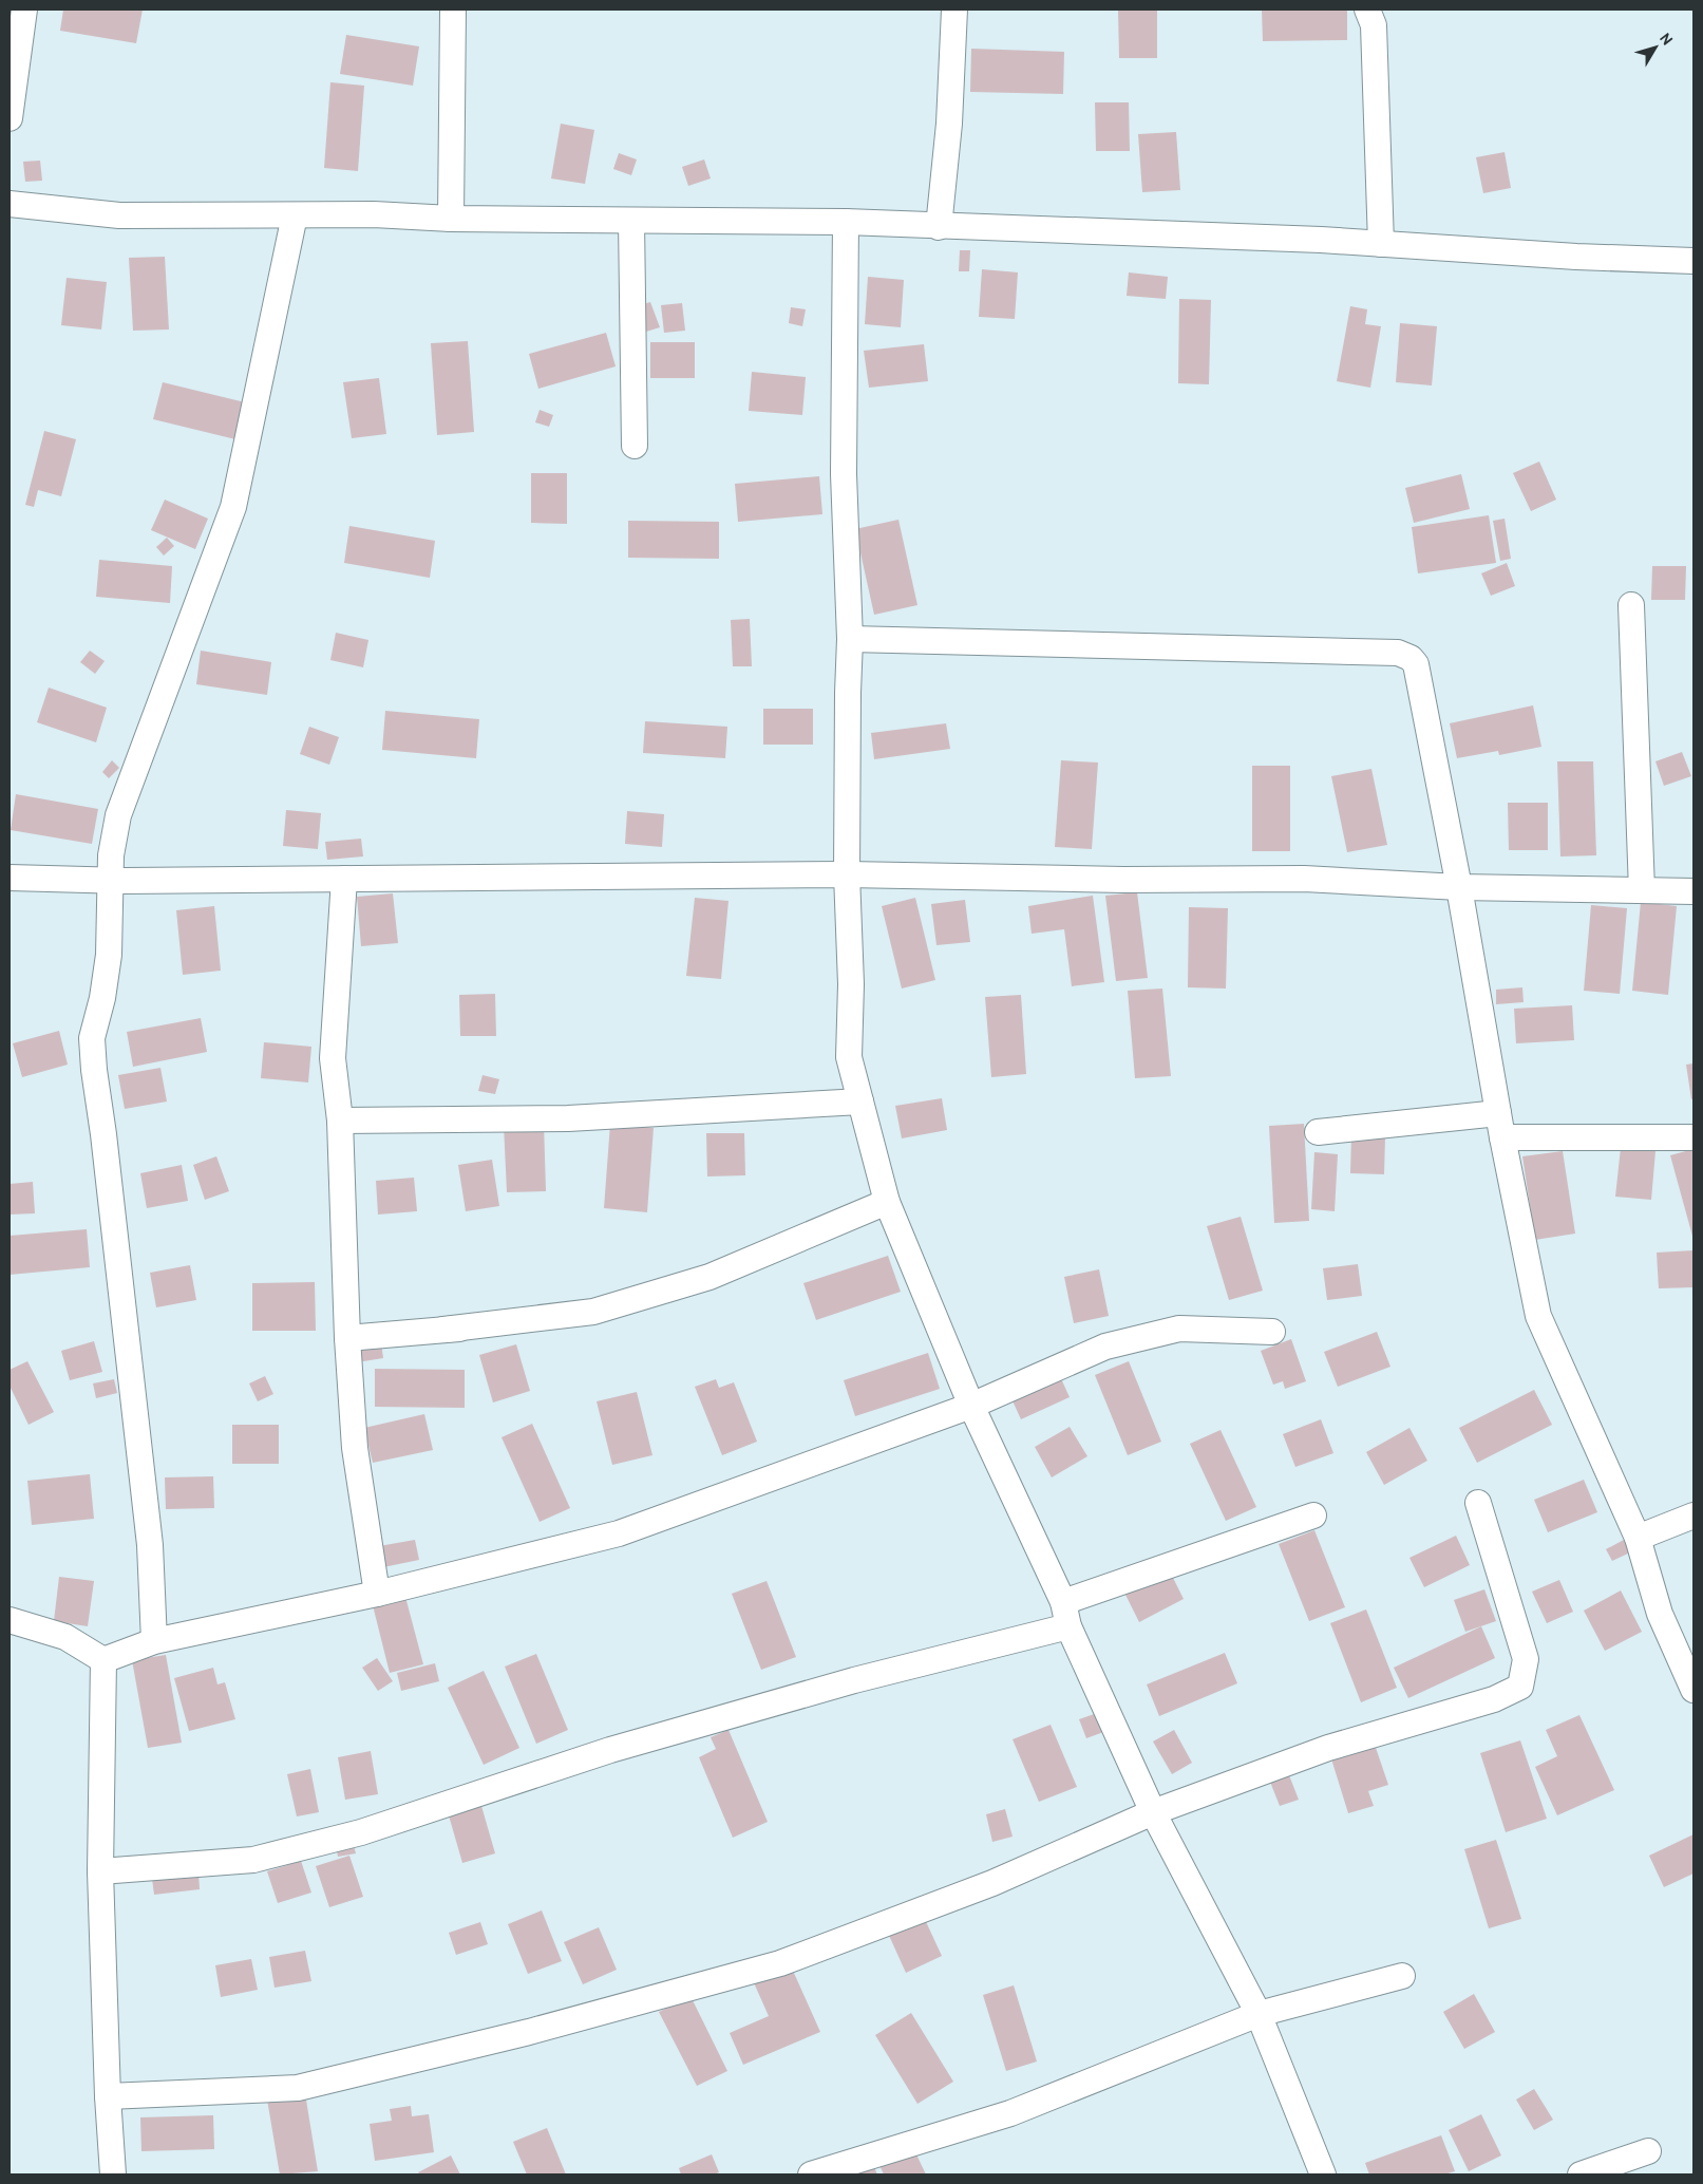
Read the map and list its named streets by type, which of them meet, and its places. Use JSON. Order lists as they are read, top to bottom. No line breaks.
{"north":"top right"}
